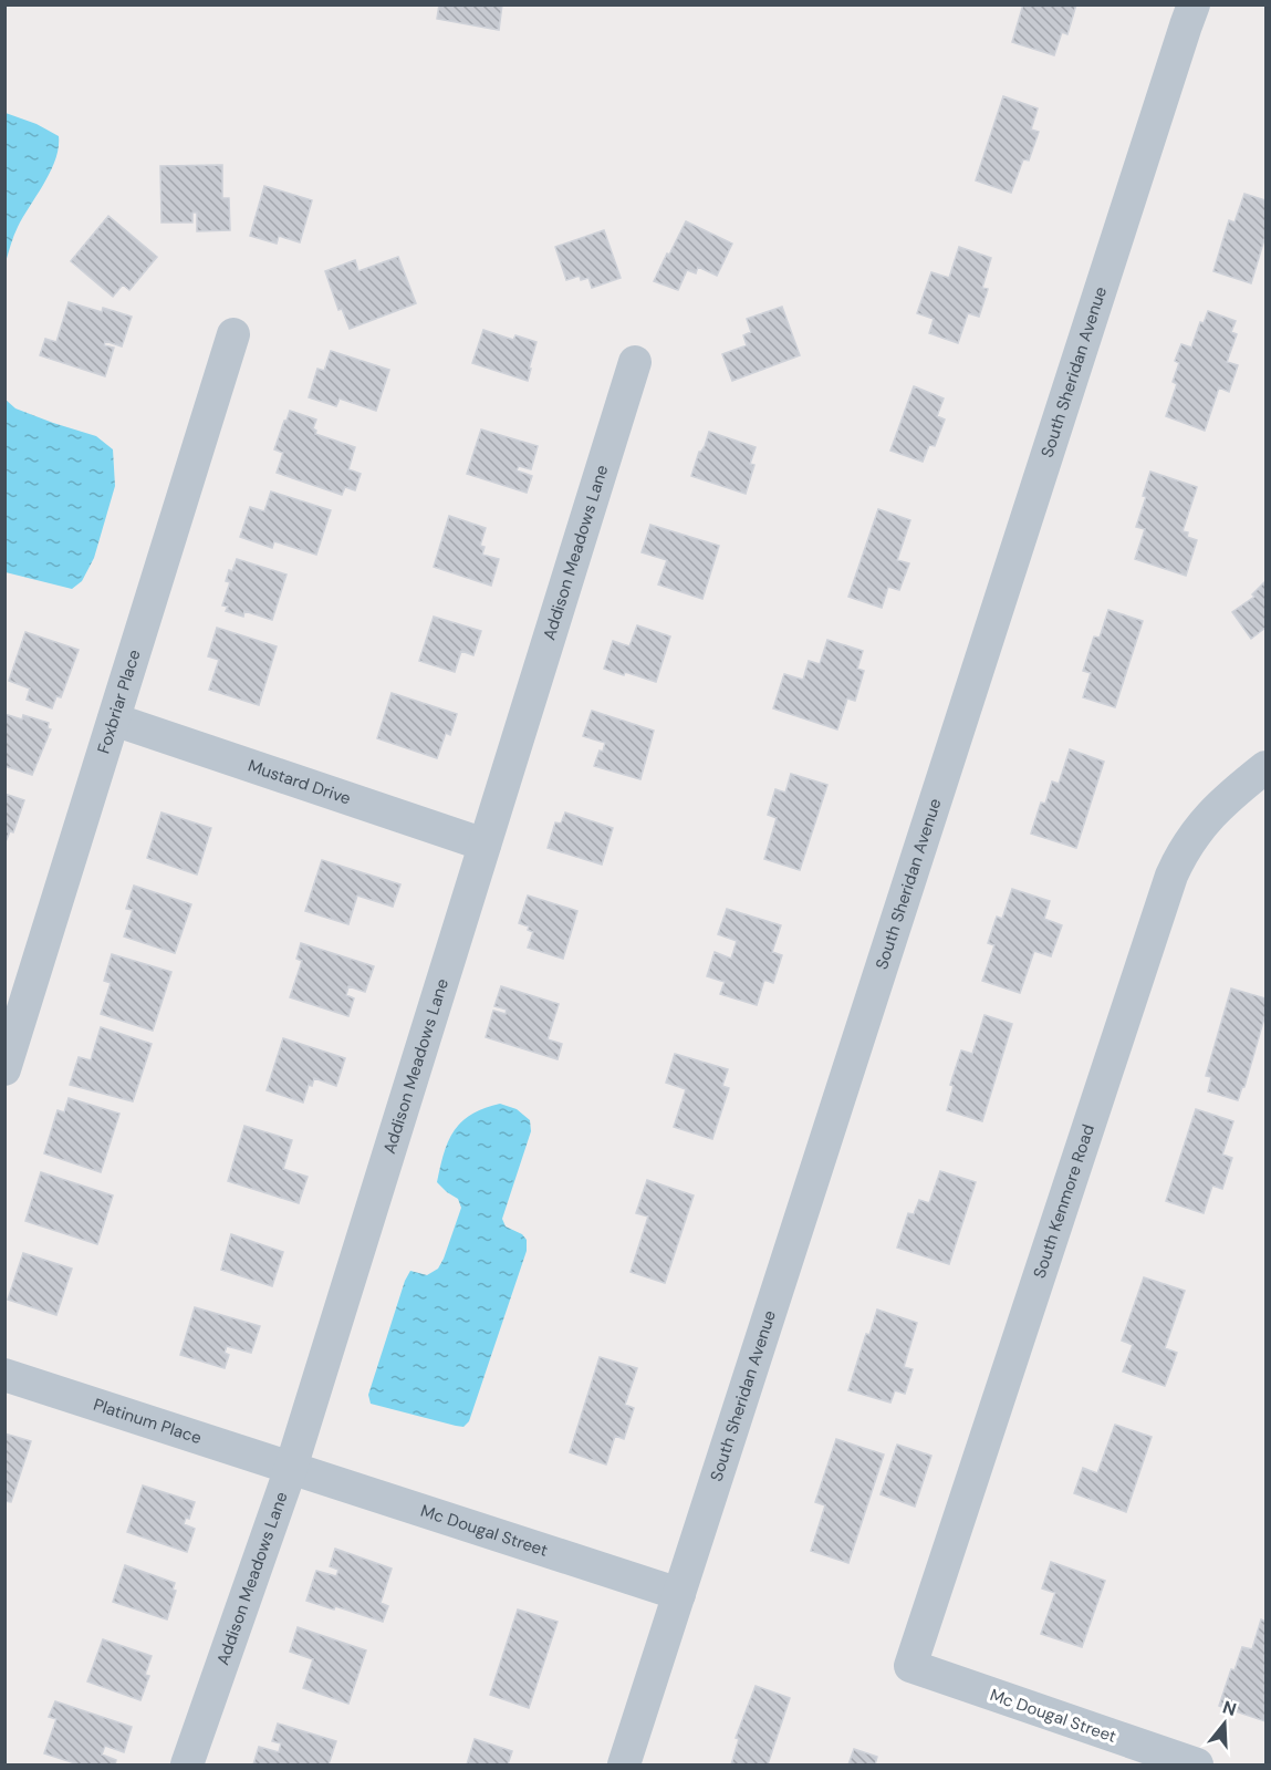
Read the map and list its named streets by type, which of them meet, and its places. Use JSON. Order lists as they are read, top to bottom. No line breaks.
{"streets":{"street":["South Sheridan Avenue","Addison Meadows Lane","Foxbriar Place","Mustard Drive","South Kenmore Road","Platinum Place","Mc Dougal Street"]},"crossings":[["South Sheridan Avenue","Mc Dougal Street"],["Addison Meadows Lane","Mustard Drive"],["Addison Meadows Lane","Platinum Place"],["Addison Meadows Lane","Mc Dougal Street"],["Foxbriar Place","Mustard Drive"],["South Kenmore Road","Mc Dougal Street"],["Platinum Place","Mc Dougal Street"]],"north":"top"}
